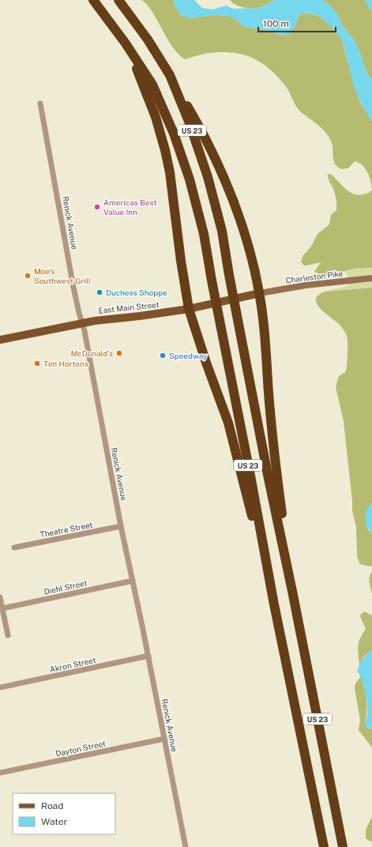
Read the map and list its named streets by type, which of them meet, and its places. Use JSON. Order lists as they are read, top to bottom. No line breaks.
{"streets":{"highway":["US 23"],"main road":["East Main Street"],"street":["Renick Avenue","Charleston Pike","Theatre Street","Diehl Street","Akron Street","Dayton Street"]},"crossings":[["Renick Avenue","East Main Street"],["Renick Avenue","Theatre Street"],["Renick Avenue","Diehl Street"],["Renick Avenue","Akron Street"],["Renick Avenue","Dayton Street"],["Charleston Pike","East Main Street"]],"places":["Americas Best Value Inn","Moe's Southwest Grill","Duchess Shoppe","McDonald's","Speedway","Tim Hortons"],"legend":["Road","Water"],"scale_bar":"100 m"}
